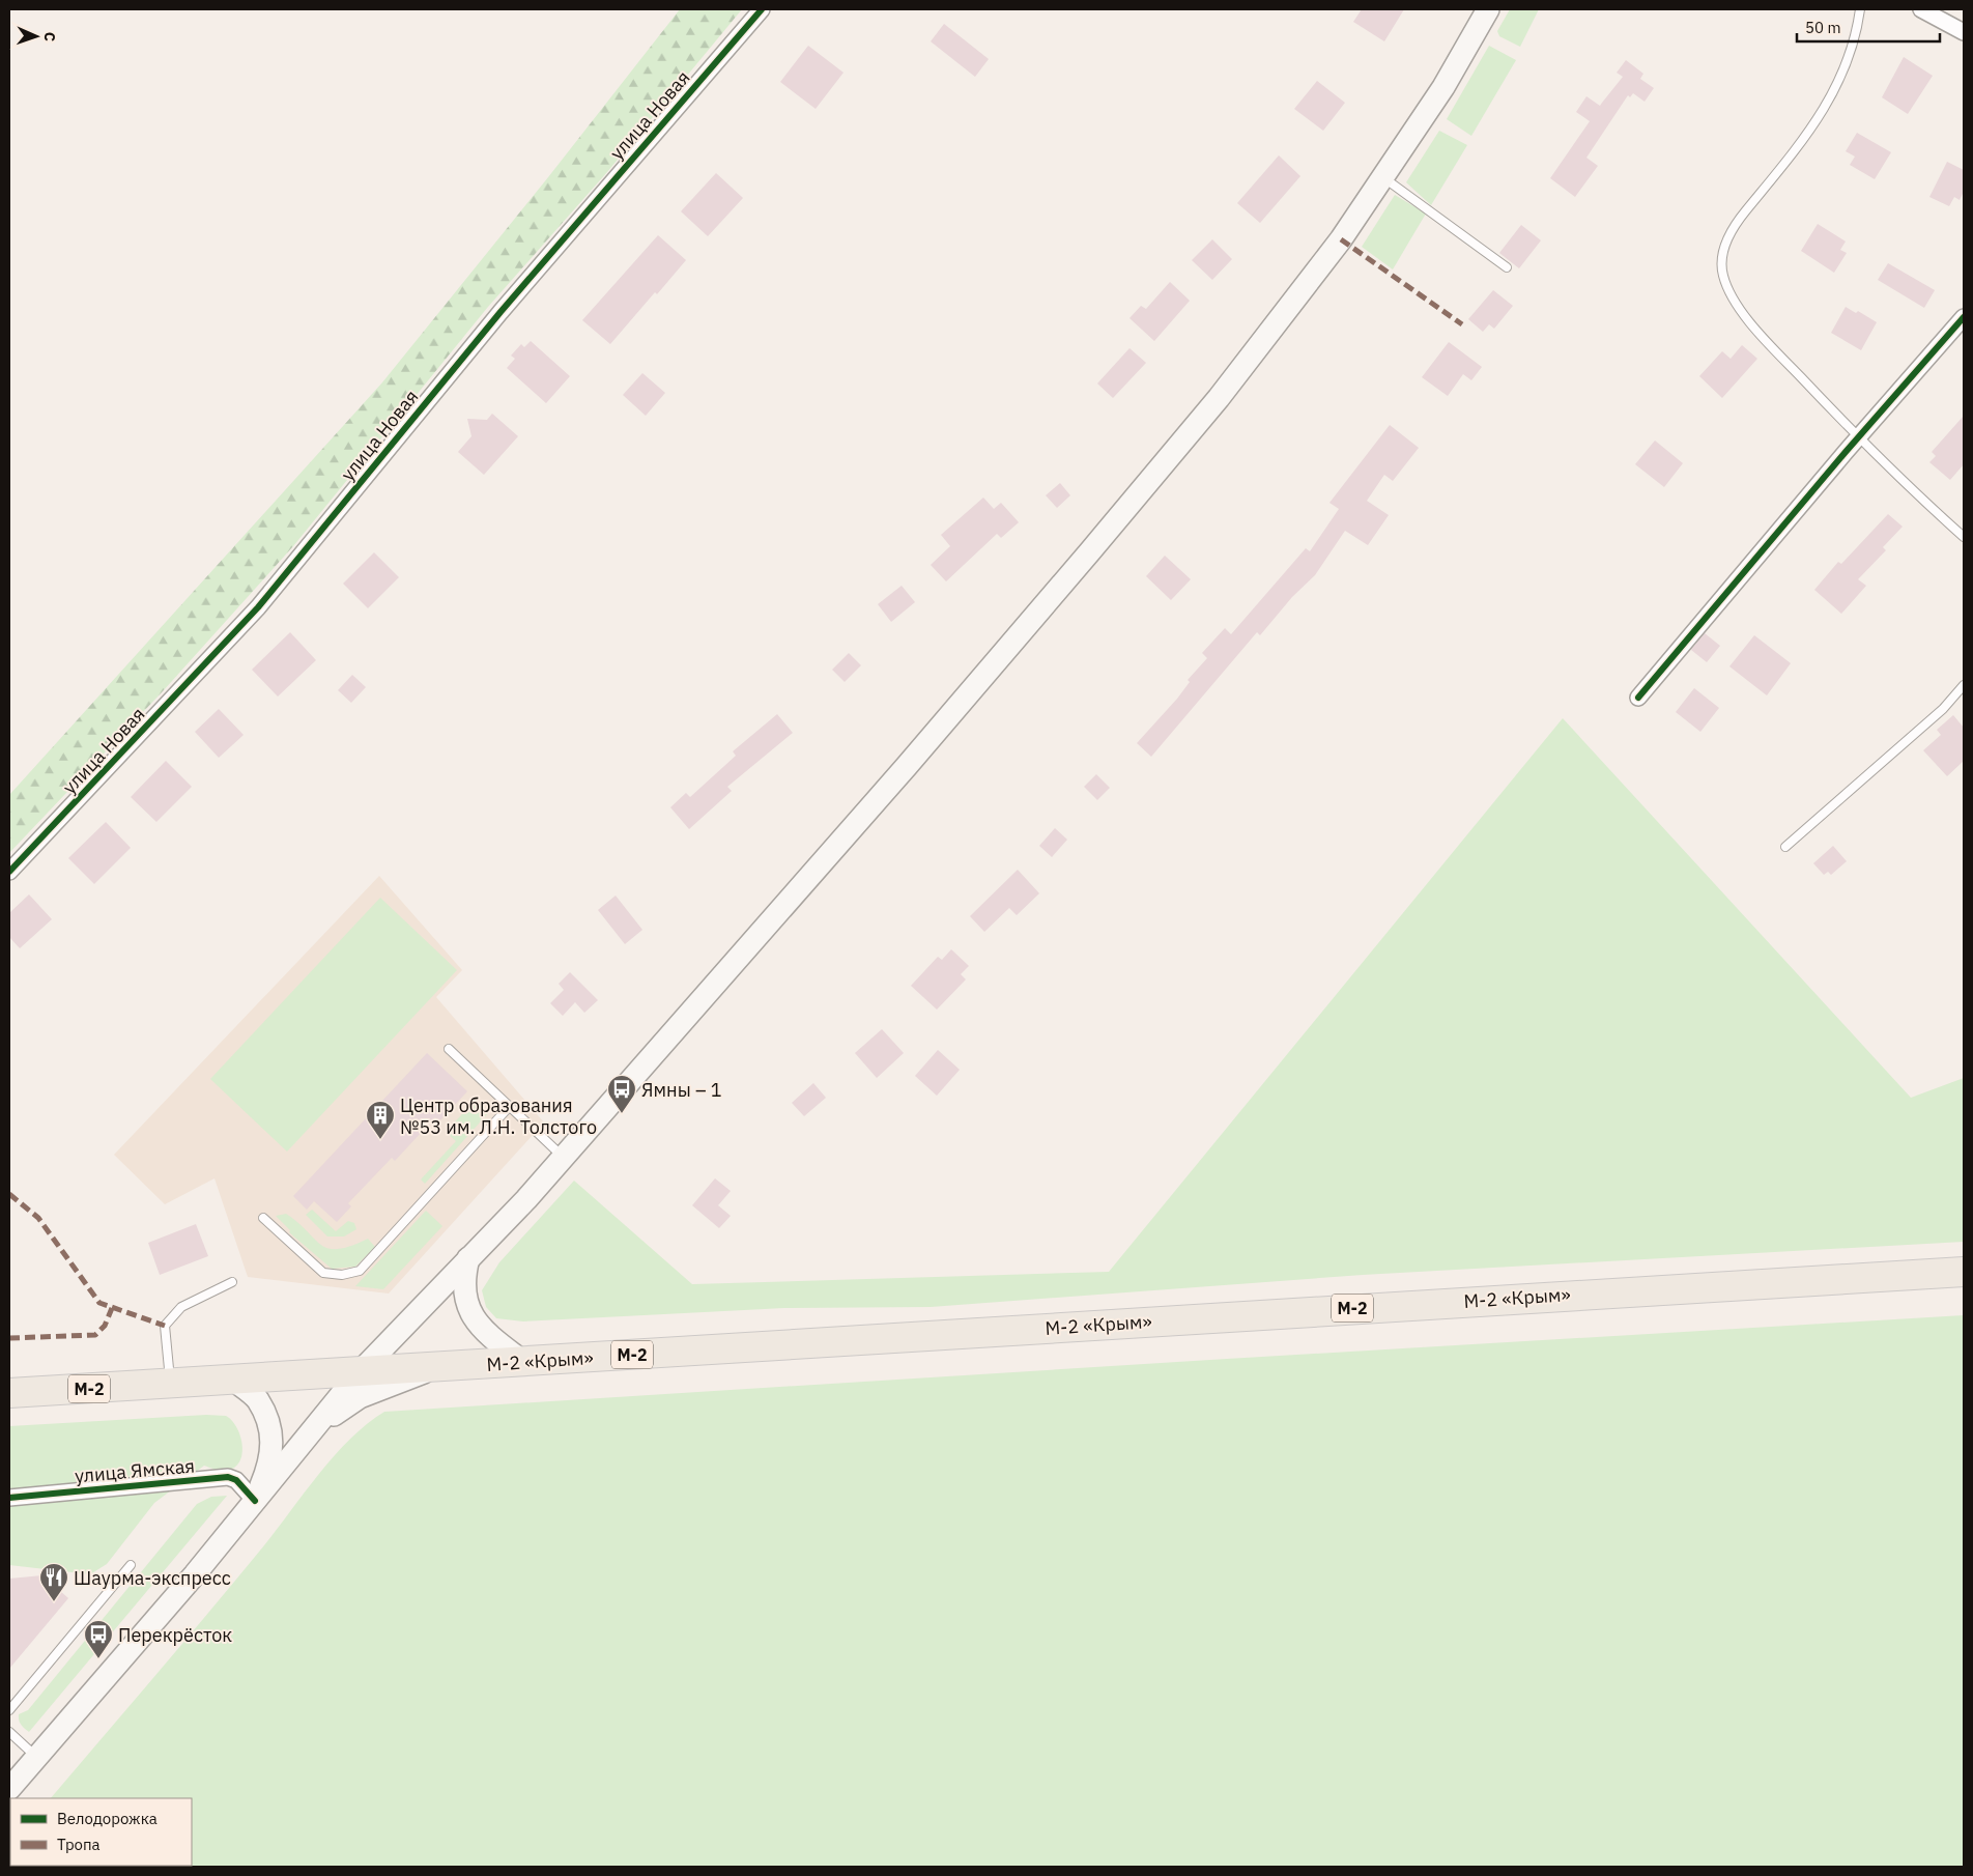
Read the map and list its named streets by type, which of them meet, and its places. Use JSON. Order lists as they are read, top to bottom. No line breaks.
{"streets":{"highway":["М-2 «Крым»","М-2"],"street":["улица Новая","улица Ямская"]},"crossings":[["М-2 «Крым»","М-2"]],"places":{"bus stop":["Ямны – 1","Перекрёсток"],"building":["Центр образования №53 им. Л.Н. Толстого"],"restaurant":["Шаурма-экспресс"]},"legend":["Велодорожка","Тропа"],"scale_bar":"50 m","north":"right"}
